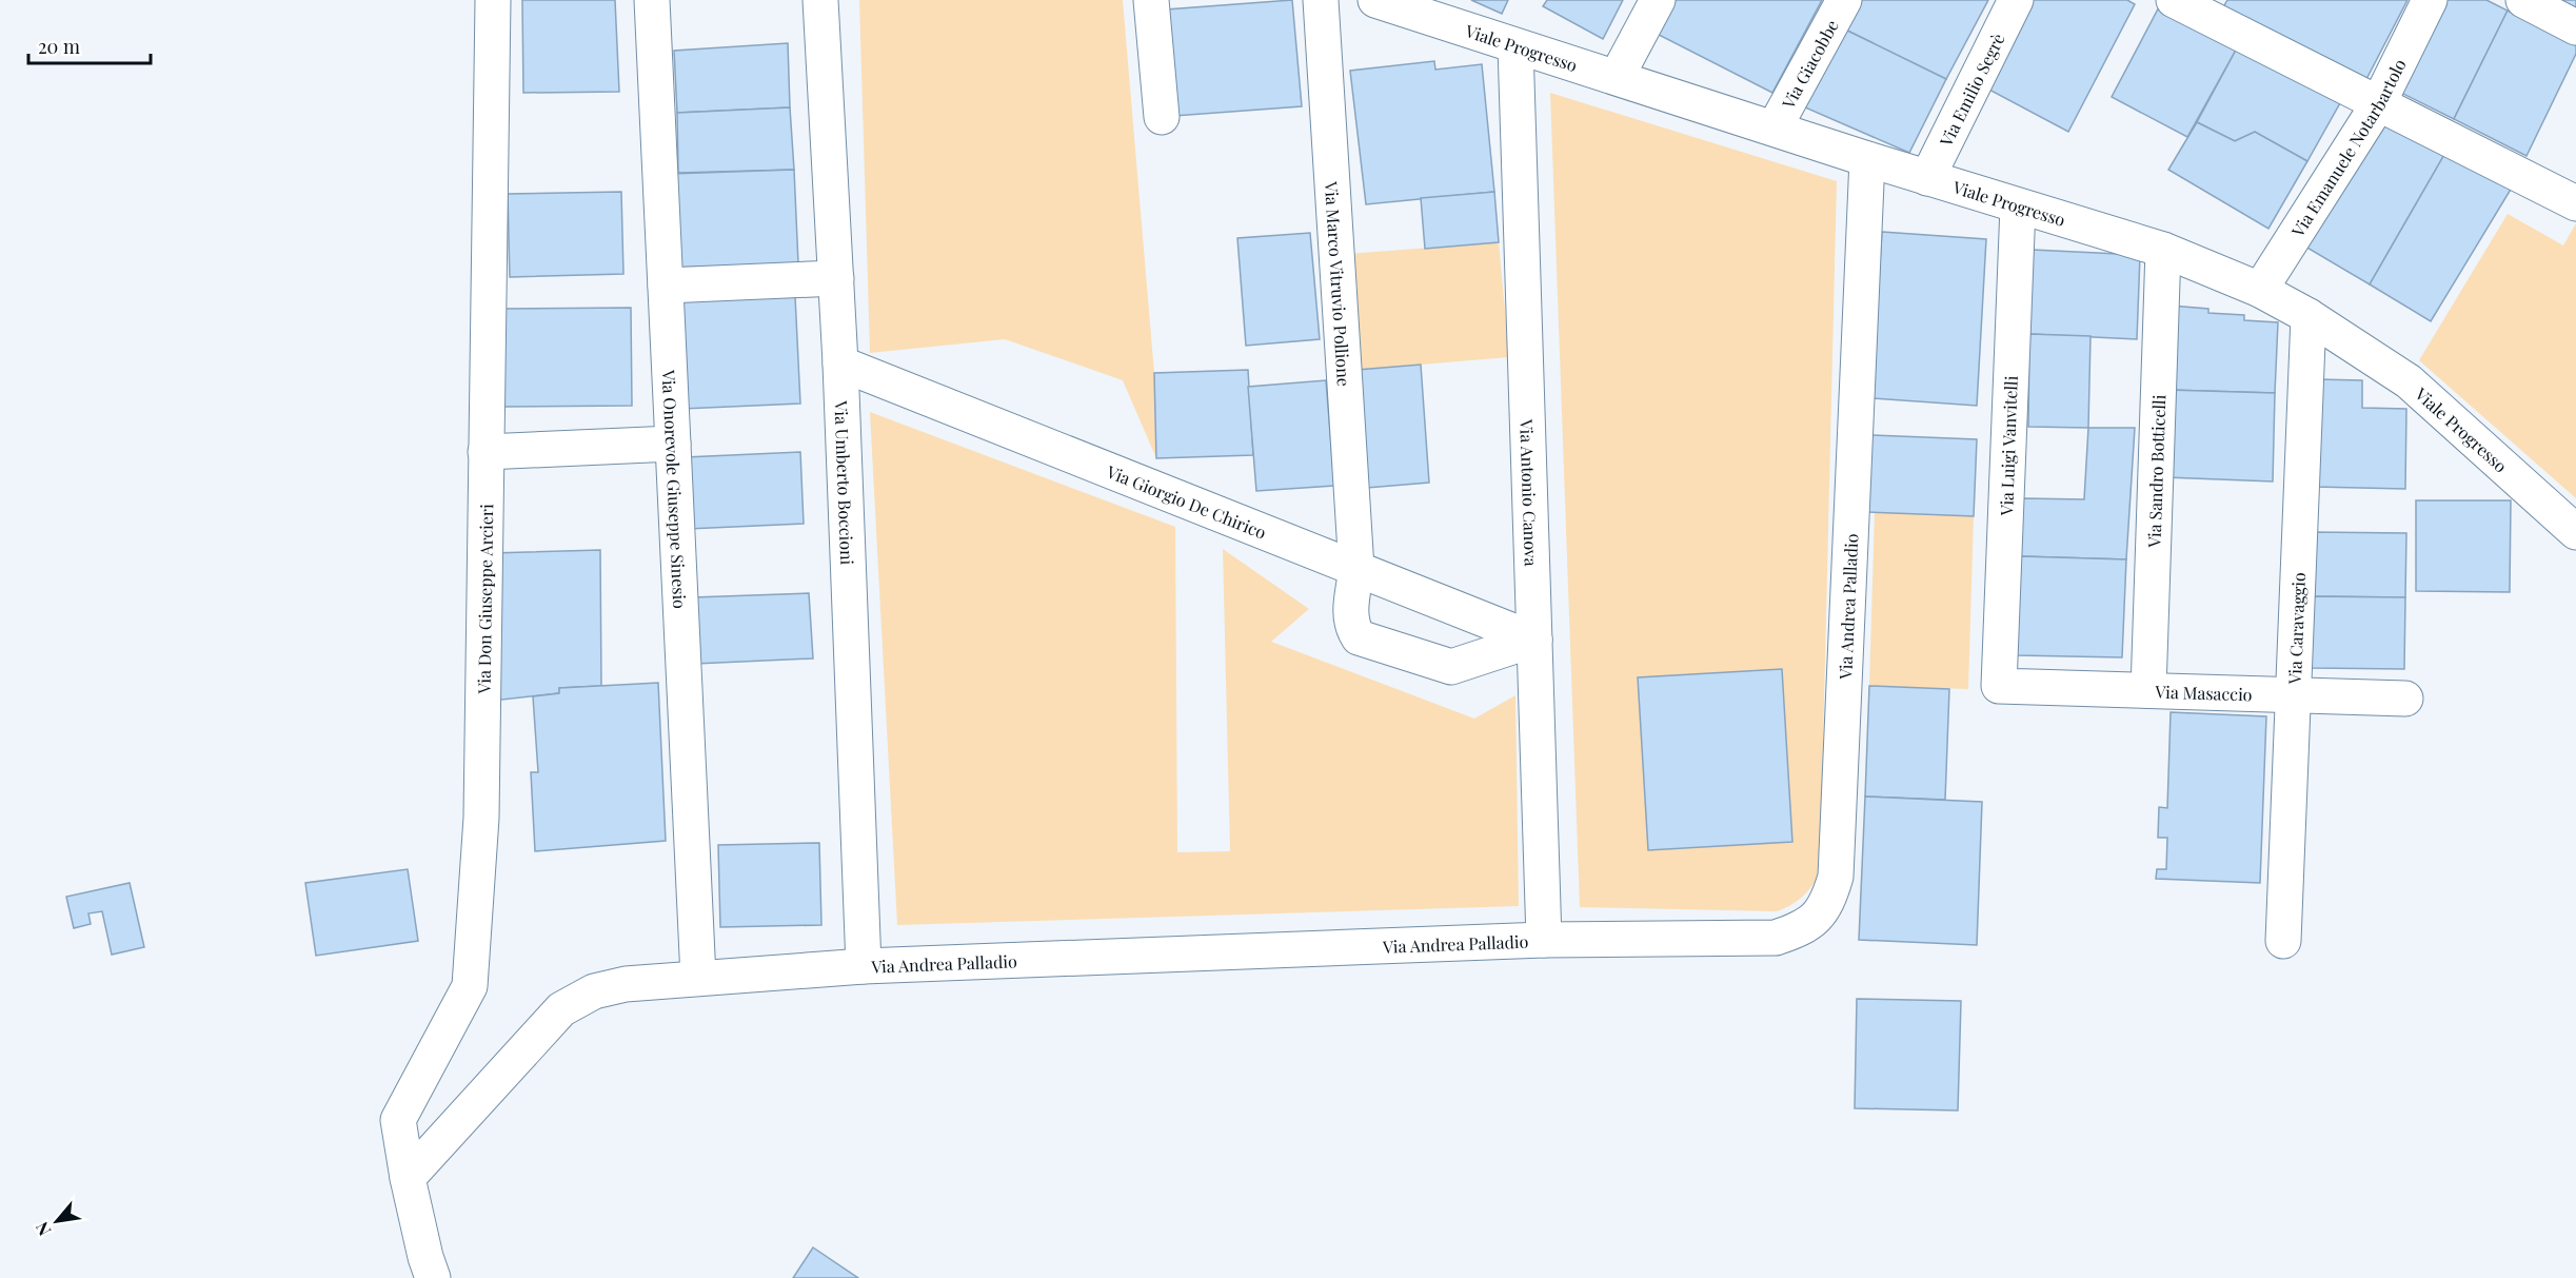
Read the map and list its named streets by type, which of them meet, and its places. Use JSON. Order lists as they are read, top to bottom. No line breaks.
{"streets":{"street":["Viale Progresso","Via Giacobbe","Via Emilio Segrè","Via Emanuele Notarbartolo","Via Marco Vitruvio Pollione","Via Luigi Vanvitelli","Via Sandro Botticelli","Via Umberto Boccioni","Via Onorevole Giuseppe Sinesio","Via Antonio Canova","Via Giorgio De Chirico","Via Don Giuseppe Arcieri","Via Andrea Palladio","Via Caravaggio","Via Masaccio"]},"crossings":[["Viale Progresso","Via Giacobbe"],["Viale Progresso","Via Emilio Segrè"],["Viale Progresso","Via Emanuele Notarbartolo"],["Viale Progresso","Via Luigi Vanvitelli"],["Viale Progresso","Via Sandro Botticelli"],["Viale Progresso","Via Antonio Canova"],["Viale Progresso","Via Andrea Palladio"],["Viale Progresso","Via Caravaggio"],["Via Marco Vitruvio Pollione","Via Antonio Canova"],["Via Marco Vitruvio Pollione","Via Giorgio De Chirico"],["Via Luigi Vanvitelli","Via Masaccio"],["Via Sandro Botticelli","Via Masaccio"],["Via Umberto Boccioni","Via Giorgio De Chirico"],["Via Umberto Boccioni","Via Andrea Palladio"],["Via Onorevole Giuseppe Sinesio","Via Andrea Palladio"],["Via Antonio Canova","Via Giorgio De Chirico"],["Via Antonio Canova","Via Andrea Palladio"],["Via Don Giuseppe Arcieri","Via Andrea Palladio"],["Via Caravaggio","Via Masaccio"]],"scale_bar":"20 m","north":"bottom left"}
